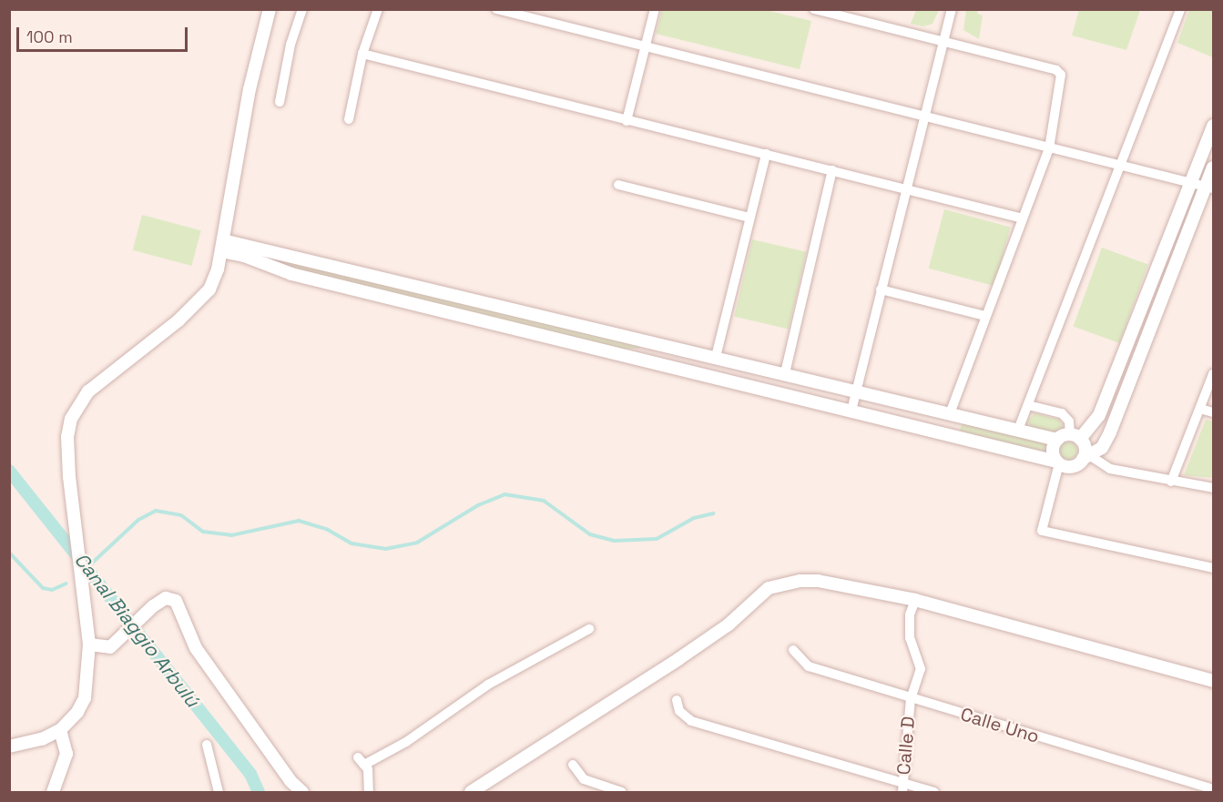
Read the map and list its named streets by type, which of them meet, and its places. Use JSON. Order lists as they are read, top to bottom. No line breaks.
{"streets":{"street":["Calle Uno","Calle D"]},"crossings":[["Calle Uno","Calle D"]],"water":["Canal Biaggio Arbulú"],"scale_bar":"100 m"}
